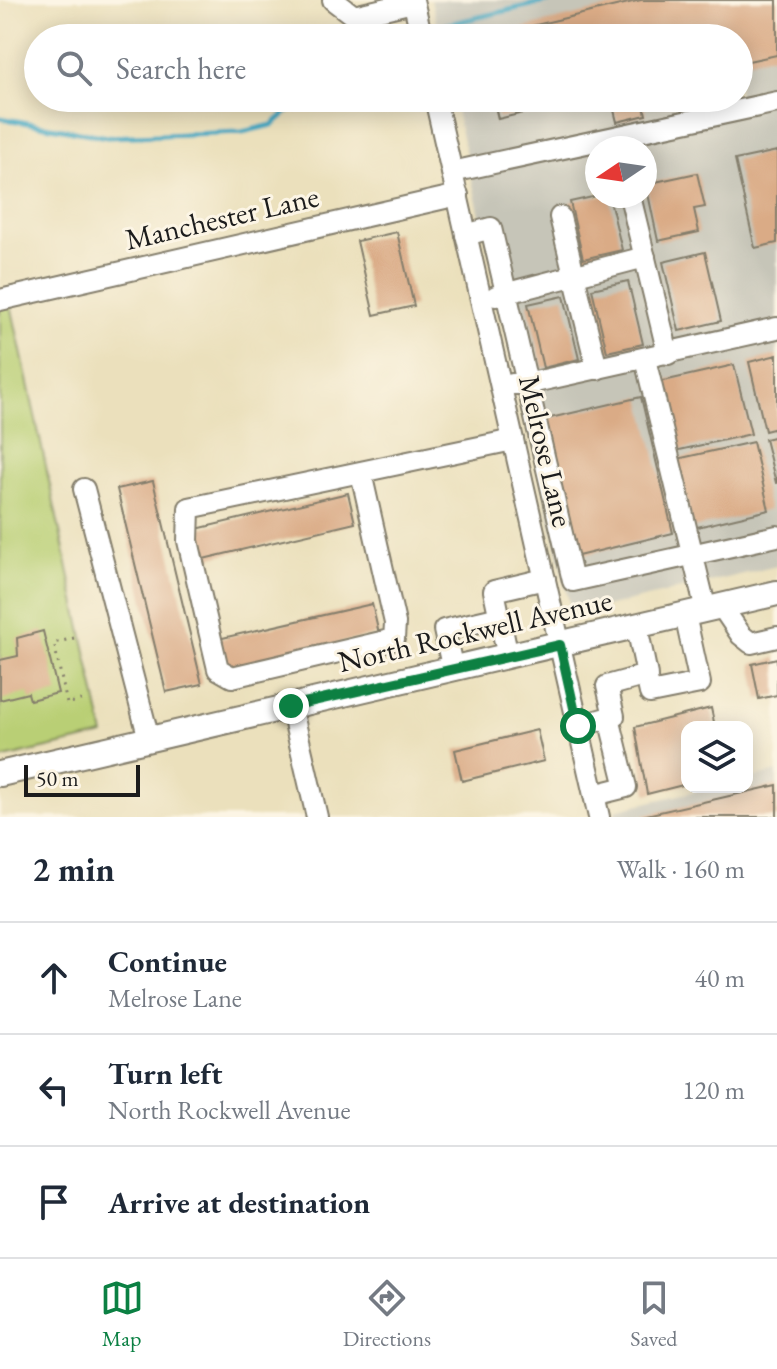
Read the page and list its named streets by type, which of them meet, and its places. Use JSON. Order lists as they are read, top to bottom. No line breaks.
{"streets":{"main road":["North Rockwell Avenue"],"street":["Manchester Lane","Melrose Lane"]},"crossings":[["Manchester Lane","Melrose Lane"],["Melrose Lane","North Rockwell Avenue"]],"scale_bar":"50 m","north":"left","page":{"search":"Search here","scale":"50 m","heading":["2 min","Walk · 160 m"],"list":[["Continue","Melrose Lane","40 m"],["Turn left","North Rockwell Avenue","120 m"],"Arrive at destination"],"nav":["Map","Directions","Saved"]}}
